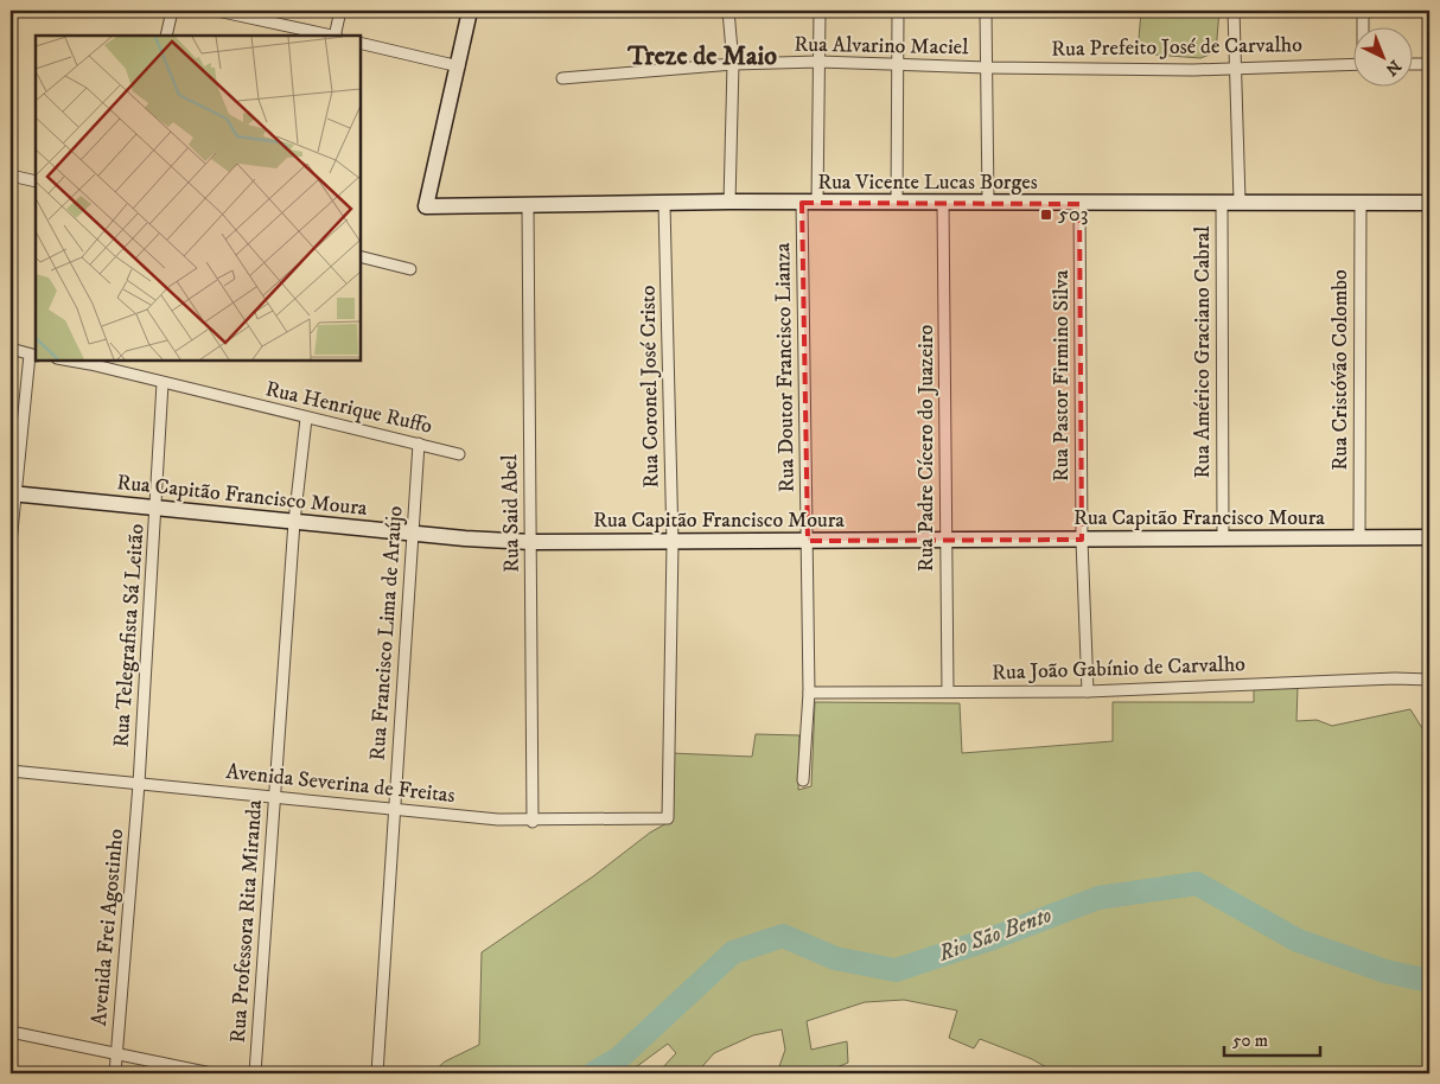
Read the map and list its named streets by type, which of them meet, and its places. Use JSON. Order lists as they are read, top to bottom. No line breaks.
{"streets":{"main road":["Rua Vicente Lucas Borges","Rua Capitão Francisco Moura"],"street":["Rua Alvarino Maciel","Rua Prefeito José de Carvalho","Rua Américo Graciano Cabral","Rua Doutor Francisco Lianza","Rua Cristóvão Colombo","Rua Pastor Firmino Silva","Rua Coronel José Cristo","Rua Henrique Ruffo","Rua Padre Cícero do Juazeiro","Rua Said Abel","Rua Francisco Lima de Araújo","Rua Telegrafista Sá Leitão","Rua João Gabínio de Carvalho","Avenida Severina de Freitas","Rua Professora Rita Miranda","Avenida Frei Agostinho"]},"crossings":[["Rua Alvarino Maciel","Rua Prefeito José de Carvalho"],["Rua Alvarino Maciel","Rua Doutor Francisco Lianza"],["Rua Vicente Lucas Borges","Rua Américo Graciano Cabral"],["Rua Vicente Lucas Borges","Rua Doutor Francisco Lianza"],["Rua Vicente Lucas Borges","Rua Cristóvão Colombo"],["Rua Vicente Lucas Borges","Rua Pastor Firmino Silva"],["Rua Vicente Lucas Borges","Rua Coronel José Cristo"],["Rua Vicente Lucas Borges","Rua Padre Cícero do Juazeiro"],["Rua Vicente Lucas Borges","Rua Said Abel"],["Rua Américo Graciano Cabral","Rua Capitão Francisco Moura"],["Rua Doutor Francisco Lianza","Rua Capitão Francisco Moura"],["Rua Doutor Francisco Lianza","Rua João Gabínio de Carvalho"],["Rua Cristóvão Colombo","Rua Capitão Francisco Moura"],["Rua Pastor Firmino Silva","Rua Capitão Francisco Moura"],["Rua Pastor Firmino Silva","Rua João Gabínio de Carvalho"],["Rua Coronel José Cristo","Rua Capitão Francisco Moura"],["Rua Coronel José Cristo","Avenida Severina de Freitas"],["Rua Henrique Ruffo","Rua Francisco Lima de Araújo"],["Rua Henrique Ruffo","Rua Telegrafista Sá Leitão"],["Rua Henrique Ruffo","Rua Professora Rita Miranda"],["Rua Padre Cícero do Juazeiro","Rua Capitão Francisco Moura"],["Rua Padre Cícero do Juazeiro","Rua João Gabínio de Carvalho"],["Rua Capitão Francisco Moura","Rua Said Abel"],["Rua Capitão Francisco Moura","Rua Francisco Lima de Araújo"],["Rua Capitão Francisco Moura","Rua Telegrafista Sá Leitão"],["Rua Capitão Francisco Moura","Rua Professora Rita Miranda"],["Rua Said Abel","Avenida Severina de Freitas"],["Rua Francisco Lima de Araújo","Avenida Severina de Freitas"],["Rua Telegrafista Sá Leitão","Avenida Severina de Freitas"],["Rua Telegrafista Sá Leitão","Avenida Frei Agostinho"],["Avenida Severina de Freitas","Rua Professora Rita Miranda"],["Avenida Severina de Freitas","Avenida Frei Agostinho"]],"districts":["Treze de Maio"],"water":["Rio São Bento"],"places":{"transit":["503"]},"scale_bar":"50 m","north":"bottom right"}
